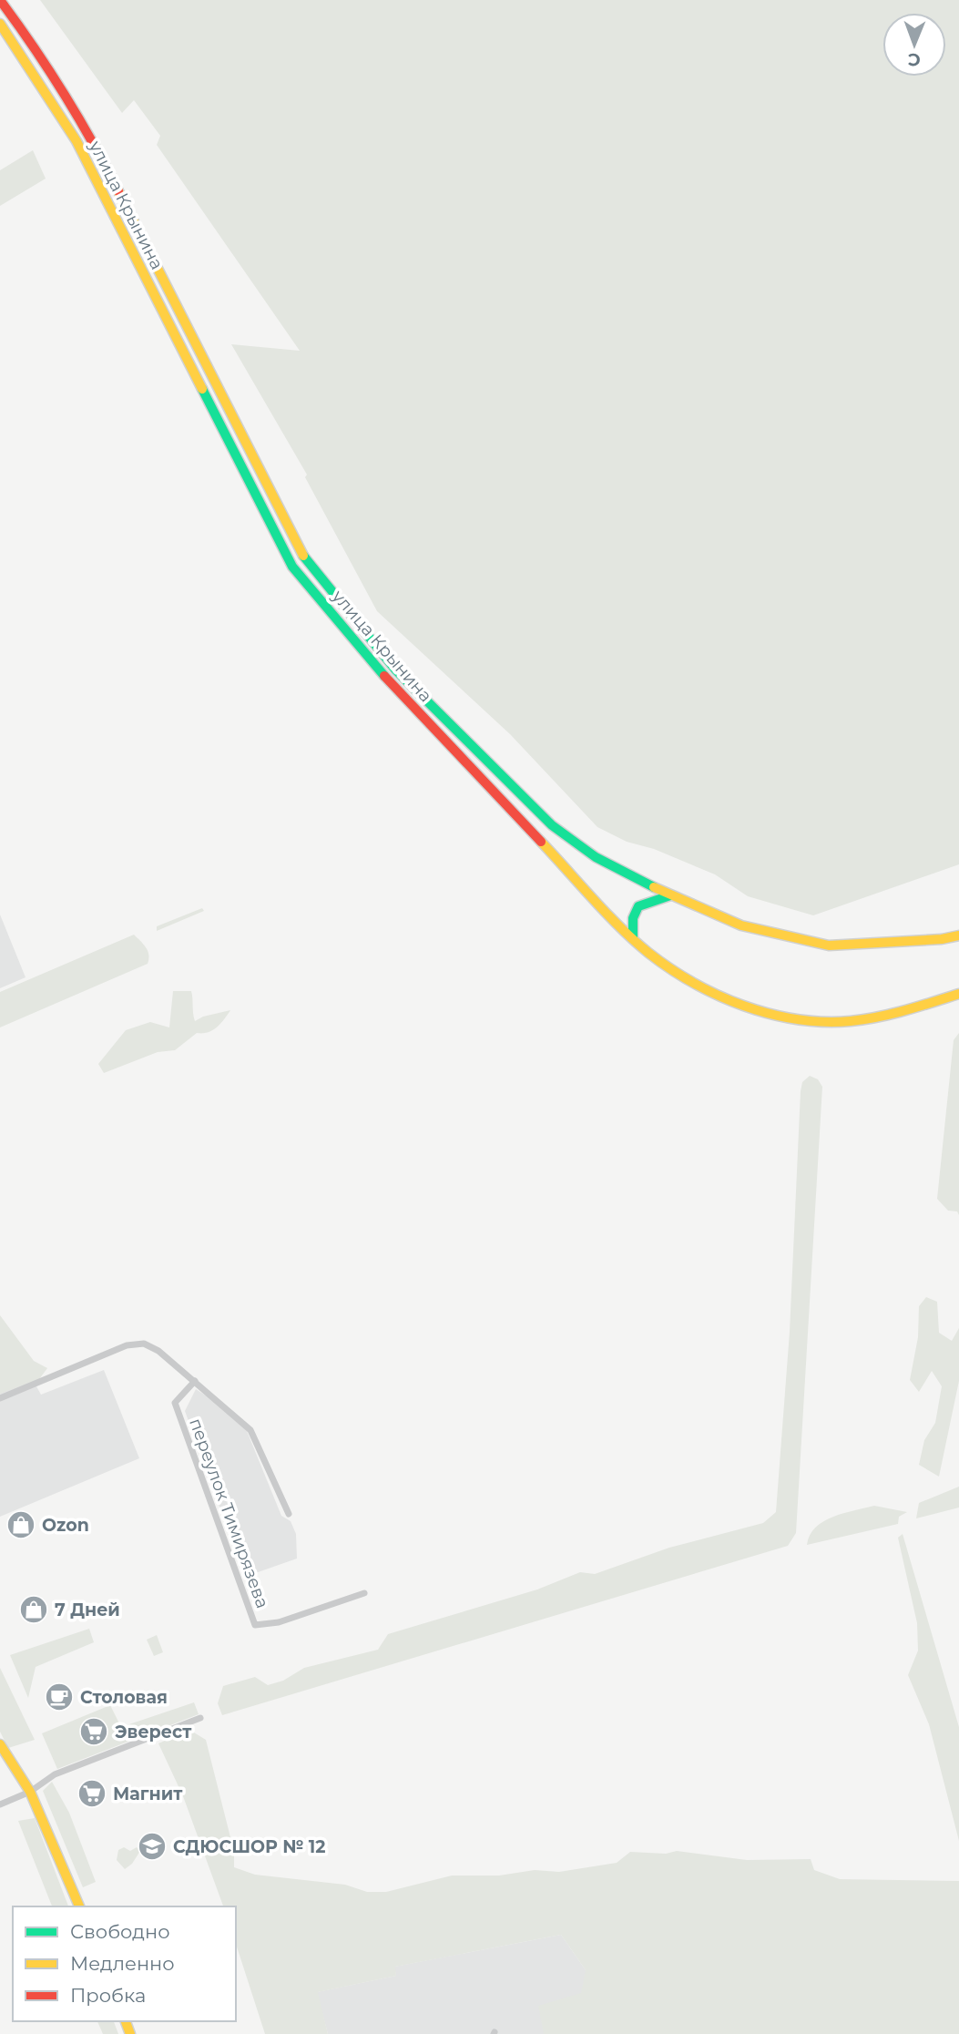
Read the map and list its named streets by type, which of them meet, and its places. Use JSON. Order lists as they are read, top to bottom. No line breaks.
{"streets":{"main road":["улица Крынина"],"street":["переулок Тимирязева"]},"places":{"shop":["Ozon","7 Дней"],"cafe":["Столовая"],"supermarket":["Эверест","Магнит"],"school or university":["СДЮСШОР № 12"]},"legend":["Свободно","Медленно","Пробка"],"north":"bottom"}
